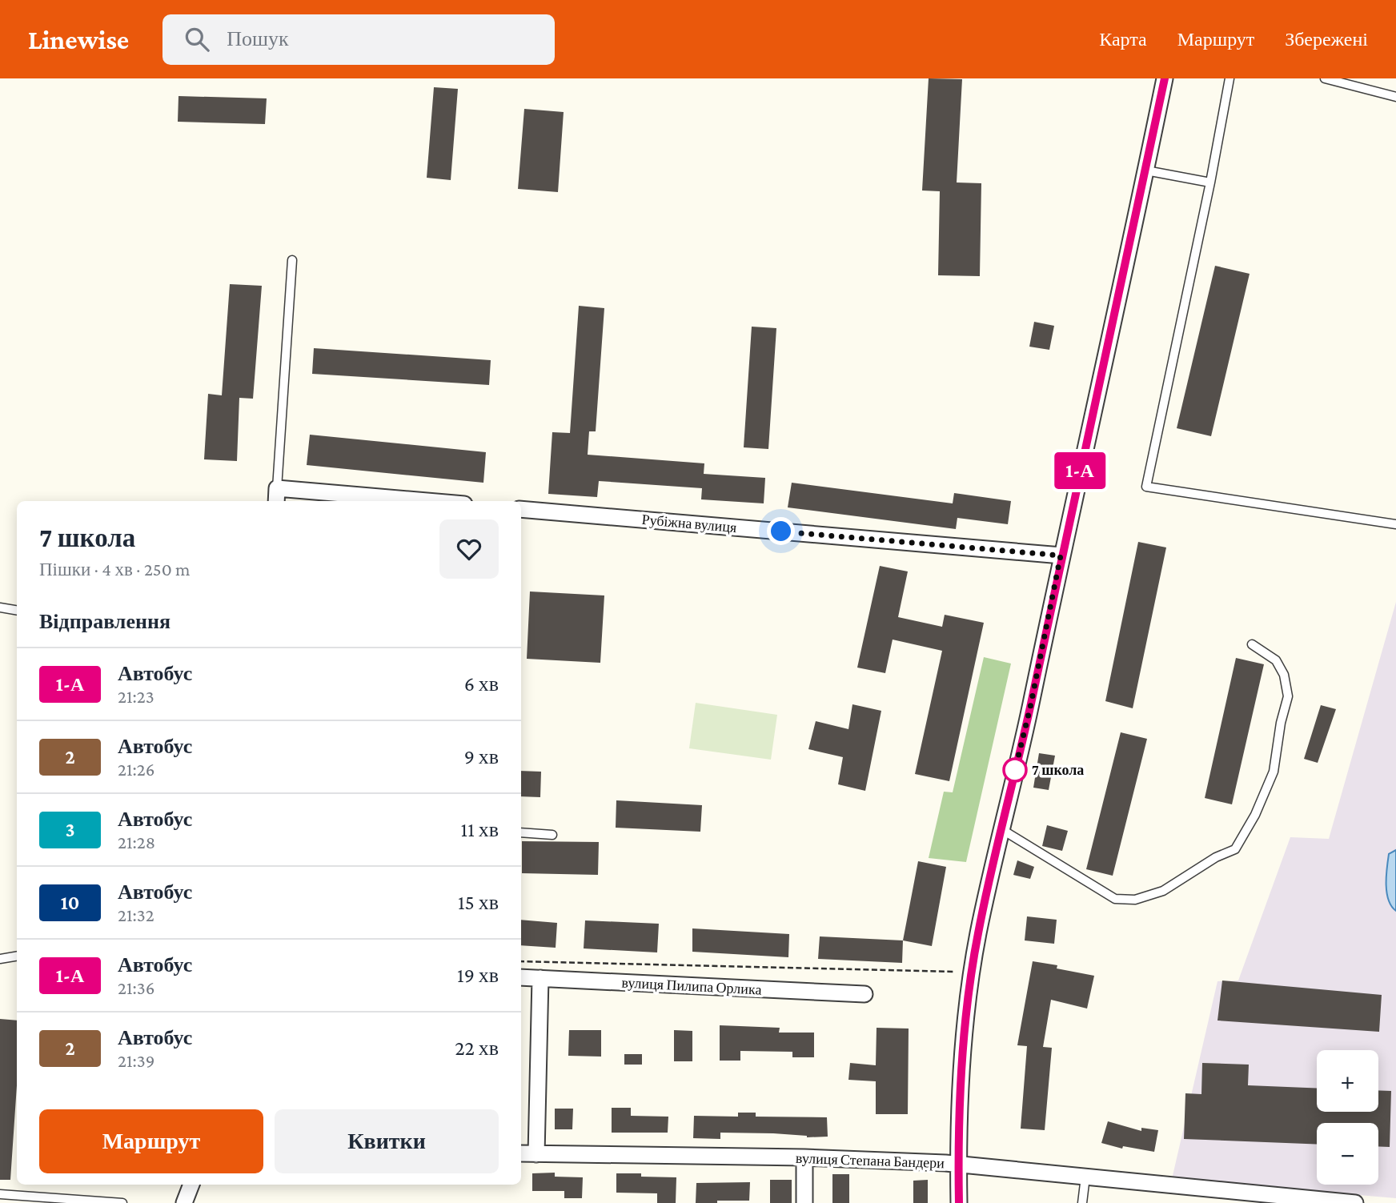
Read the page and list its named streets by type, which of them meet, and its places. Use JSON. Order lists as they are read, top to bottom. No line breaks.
{"streets":{"street":["Рубіжна вулиця","вулиця Пилипа Орлика","вулиця Степана Бандери"]},"places":["7 школа"],"lines":["bus line 1-А"],"page":{"header":"Linewise","search":"Пошук","nav":["Карта","Маршрут","Збережені"],"on_map":"1-А","heading":[["7 школа","Пішки · 4 хв · 250 m"],"Відправлення"],"list":[{"mark":"1-А","name":"Автобус","note":"21:23","value":"6 хв"},{"mark":"2","name":"Автобус","note":"21:26","value":"9 хв"},{"mark":"3","name":"Автобус","note":"21:28","value":"11 хв"},{"mark":"10","name":"Автобус","note":"21:32","value":"15 хв"},{"mark":"1-А","name":"Автобус","note":"21:36","value":"19 хв"},{"mark":"2","name":"Автобус","note":"21:39","value":"22 хв"}],"map_buttons":["+","−"],"buttons":["Маршрут","Квитки"]}}
